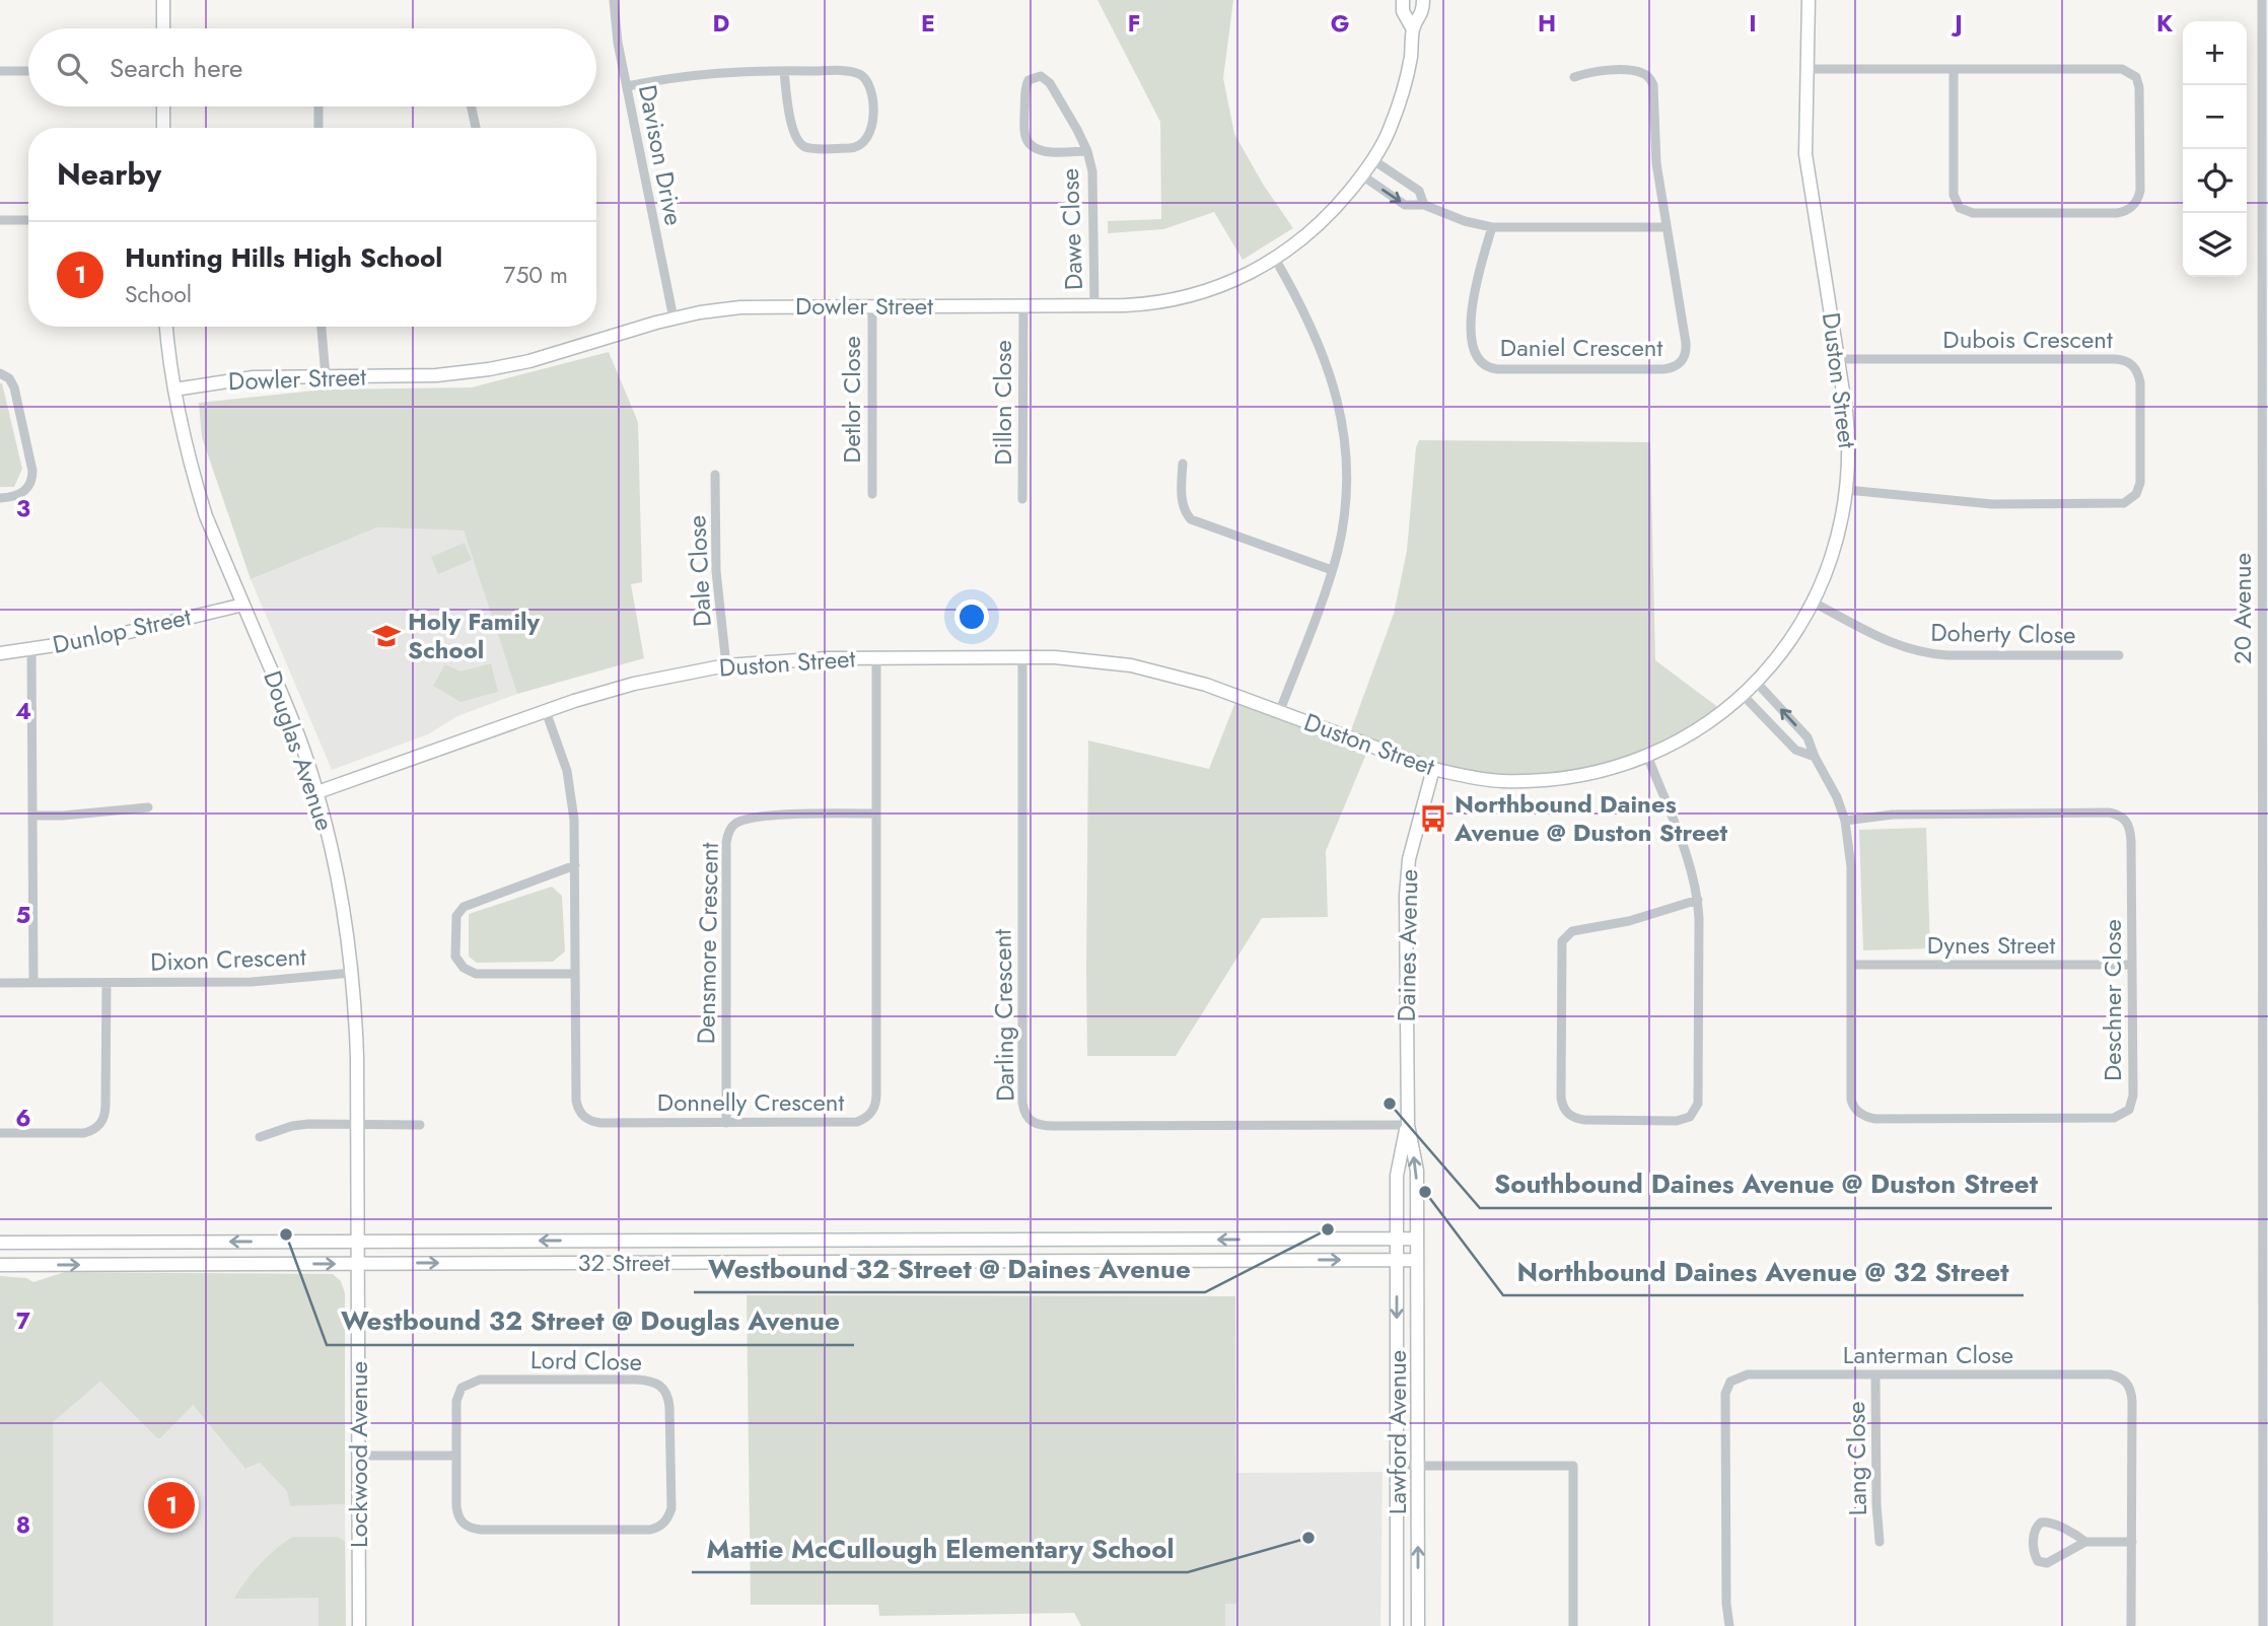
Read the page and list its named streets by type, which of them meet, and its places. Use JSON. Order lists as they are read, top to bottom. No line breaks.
{"streets":{"street":["Davison Drive","Dawe Close","Dowler Street","Dubois Crescent","Daniel Crescent","Duston Street","Detlor Close","Dillon Close","Dale Close","20 Avenue","Dunlop Street","Doherty Close","Douglas Avenue","Densmore Crescent","Daines Avenue","Dynes Street","Dixon Crescent","Deschner Close","Darling Crescent","Donnelly Crescent","32 Street","Lanterman Close","Lord Close","Lawford Avenue","Lockwood Avenue","Lang Close"]},"crossings":[["Davison Drive","Dowler Street"],["Dawe Close","Dowler Street"],["Dowler Street","Detlor Close"],["Dowler Street","Dillon Close"],["Dowler Street","Douglas Avenue"],["Dubois Crescent","Duston Street"],["Duston Street","Dale Close"],["Duston Street","Doherty Close"],["Duston Street","Douglas Avenue"],["Duston Street","Daines Avenue"],["Duston Street","Deschner Close"],["Duston Street","Darling Crescent"],["Duston Street","Donnelly Crescent"],["Dunlop Street","Douglas Avenue"],["Douglas Avenue","Dixon Crescent"],["Douglas Avenue","32 Street"],["Douglas Avenue","Lockwood Avenue"],["Densmore Crescent","Donnelly Crescent"],["Daines Avenue","Darling Crescent"],["Daines Avenue","32 Street"],["Daines Avenue","Lawford Avenue"],["Dynes Street","Deschner Close"],["32 Street","Lawford Avenue"],["32 Street","Lockwood Avenue"],["Lanterman Close","Lang Close"]],"places":{"school or university":["Holy Family School"],"bus stop":["Northbound Daines Avenue @ Duston Street"],"other":["Southbound Daines Avenue @ Duston Street","Northbound Daines Avenue @ 32 Street","Westbound 32 Street @ Daines Avenue","Westbound 32 Street @ Douglas Avenue","Mattie McCullough Elementary School"]},"page":{"map_buttons":["+","−"],"search":"Search here","heading":"Nearby","list":[{"mark":"1","name":"Hunting Hills High School","note":"School","value":"750 m"}],"pins":"1"},"grid":{"columns":["D","E","F","G","H","I","J","K"],"rows":["3","4","5","6","7","8"]}}
